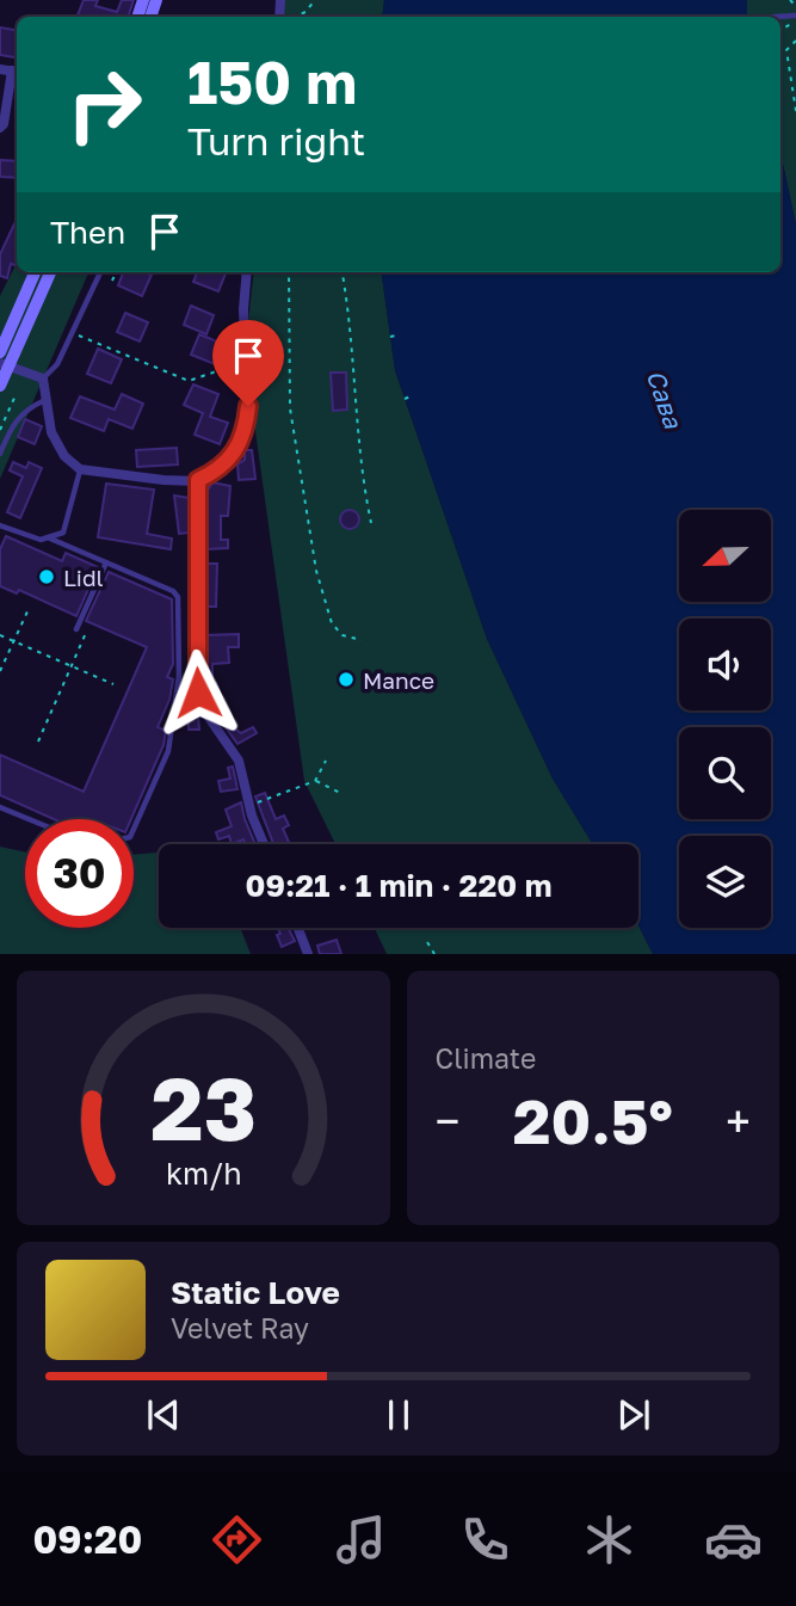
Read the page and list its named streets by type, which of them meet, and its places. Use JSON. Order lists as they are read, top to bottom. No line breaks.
{"water":["Сава"],"places":["Lidl","Mance"],"north":"left","page":{"turn":["150 m","Turn right"],"then":"Then","limit":"30","trip":"09:21 · 1 min · 220 m","tile":"Climate","heat":["−","20.5°","+"],"song":["Static Love","Velvet Ray"],"tabs":"09:20","gauge":["23","km/h"]}}
